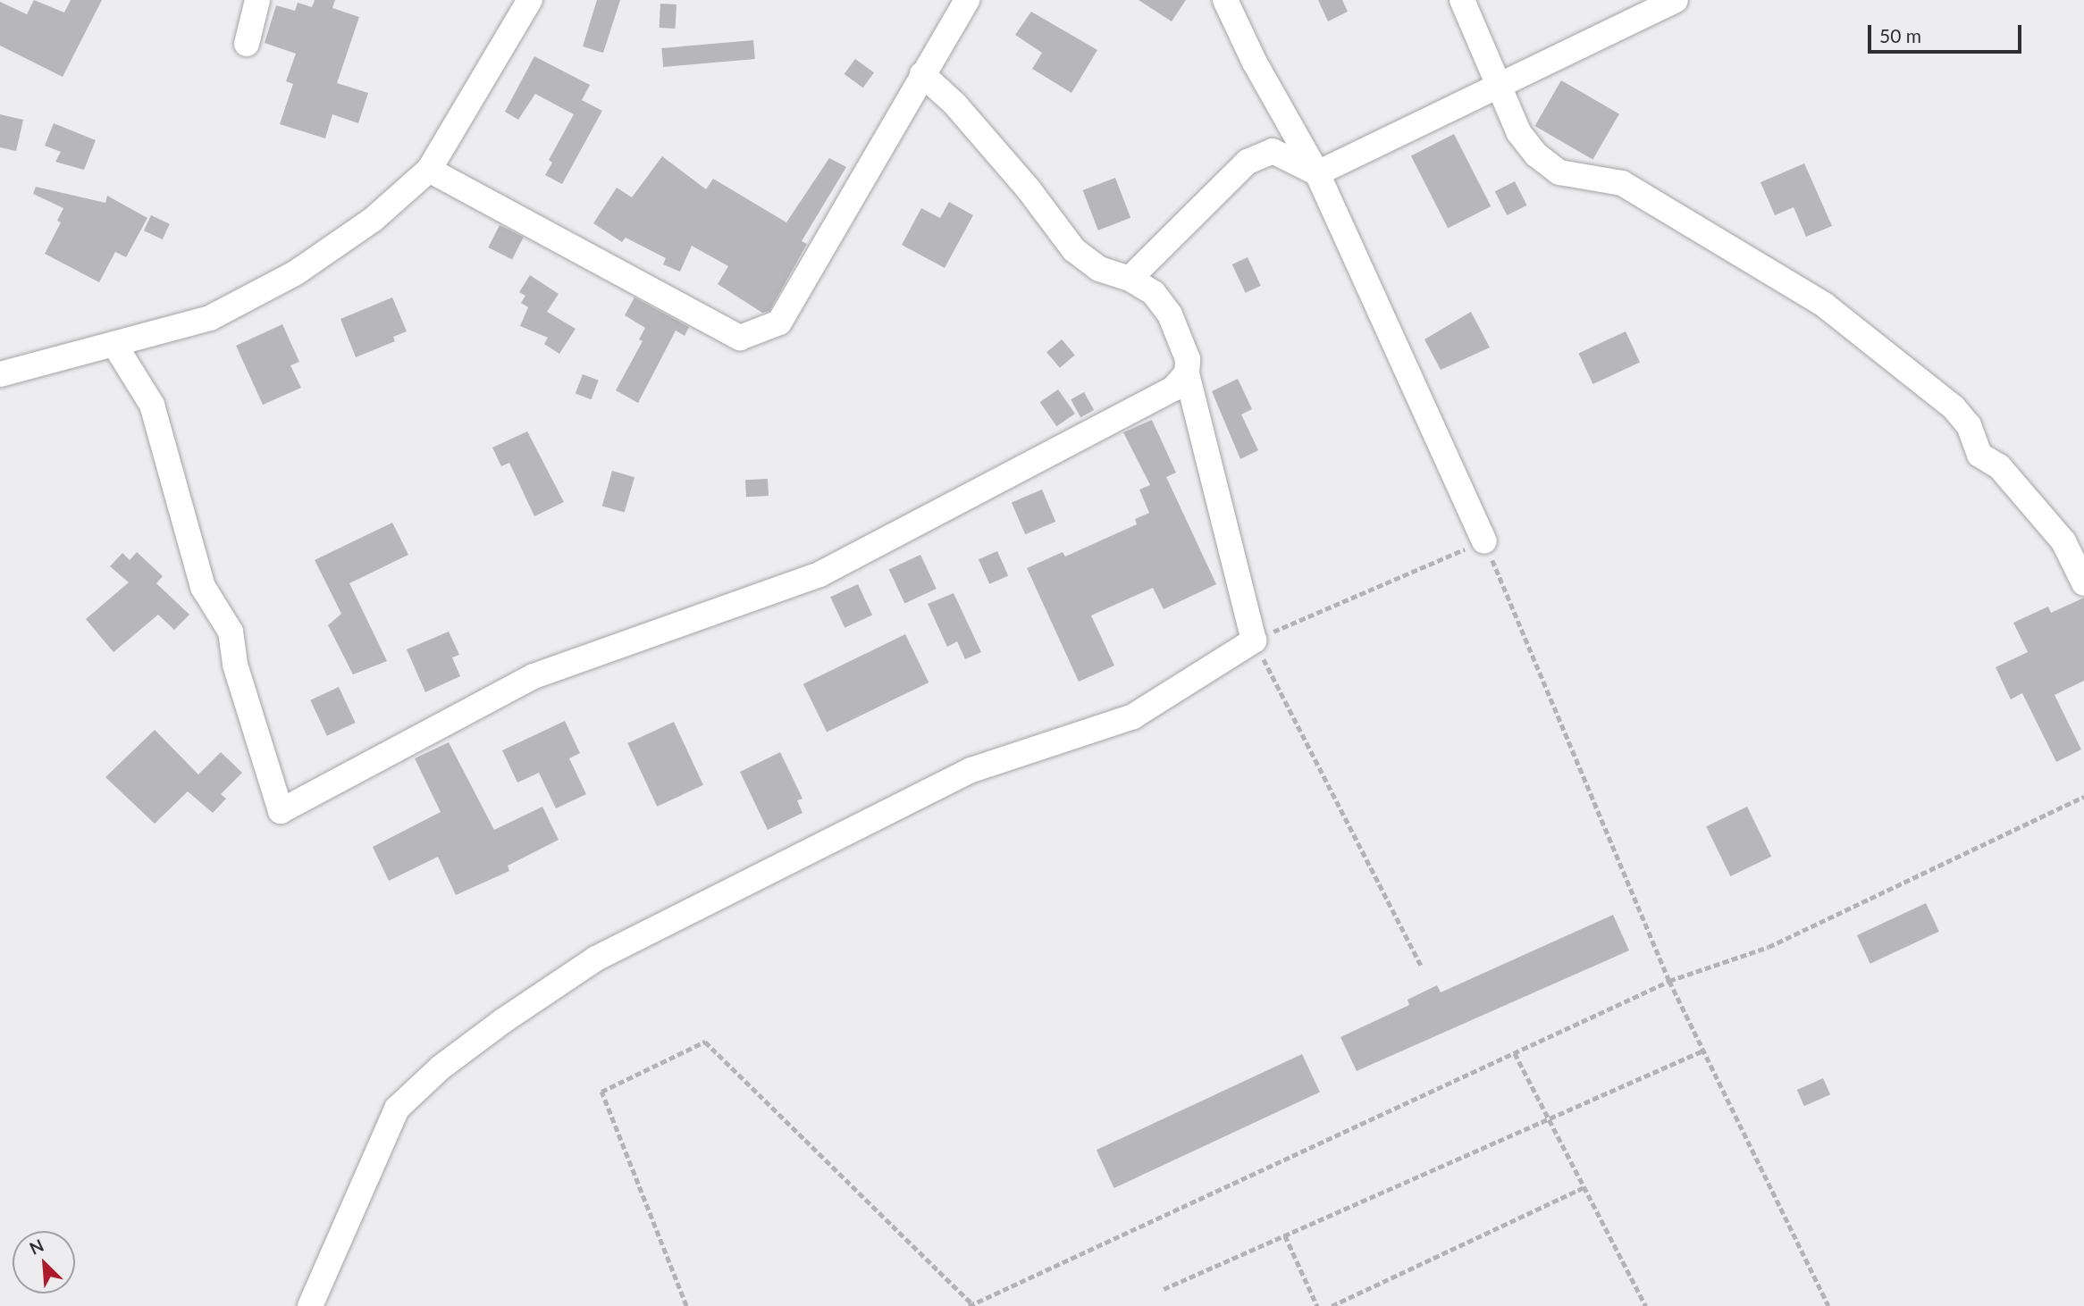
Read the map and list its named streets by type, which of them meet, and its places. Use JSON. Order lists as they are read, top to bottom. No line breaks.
{"scale_bar":"50 m","north":"top left"}
